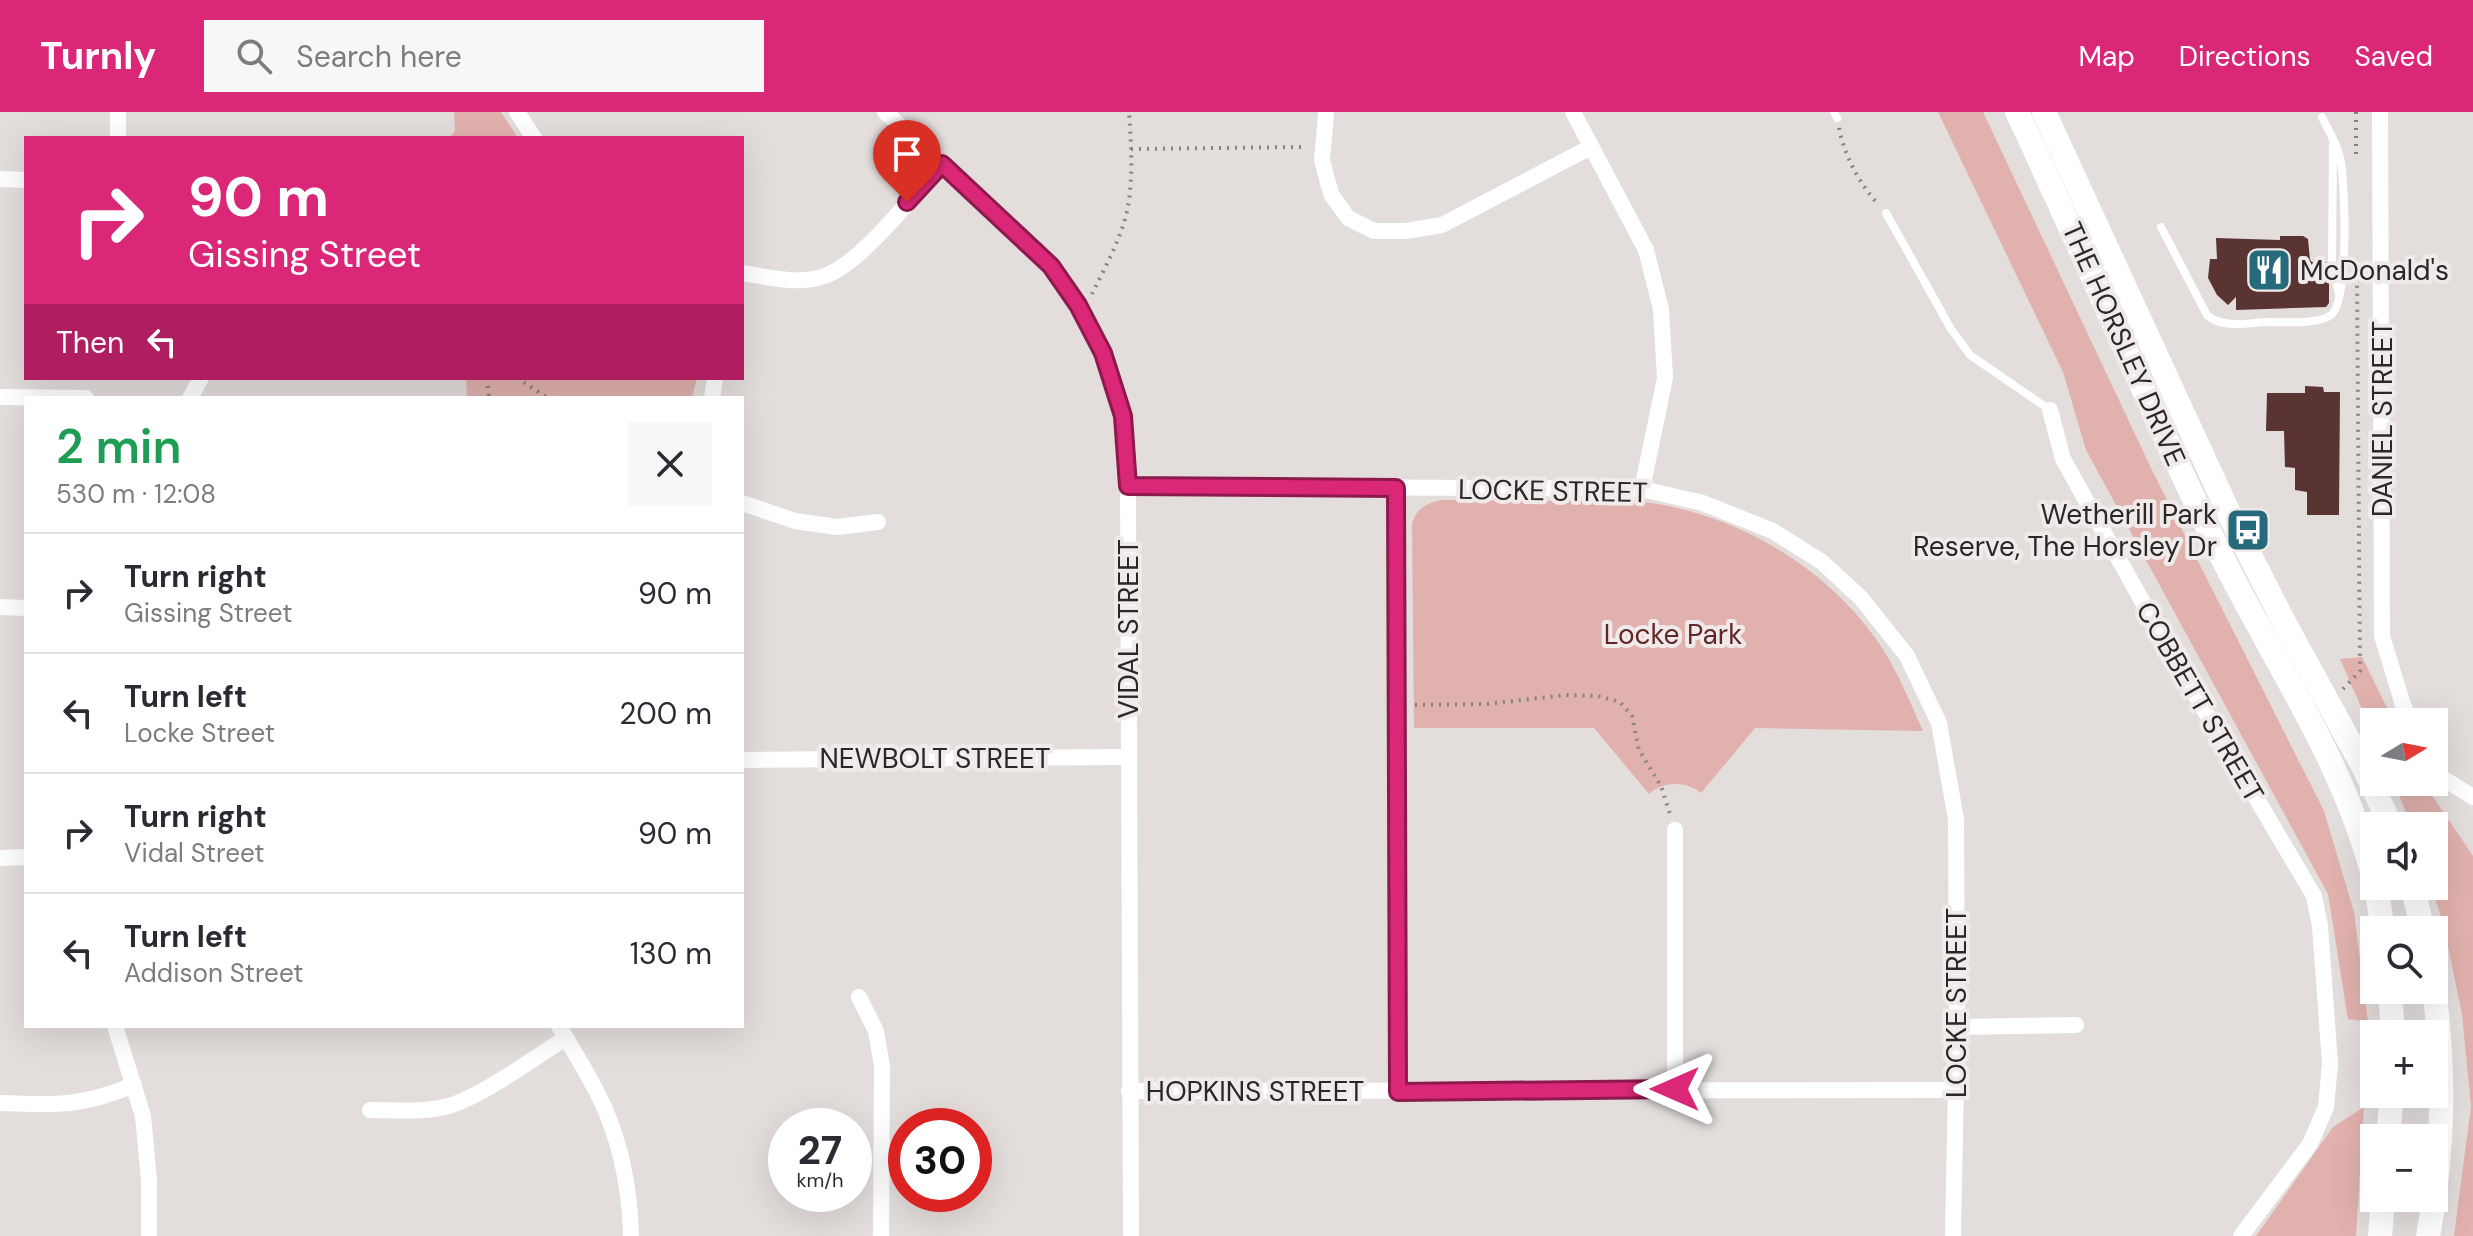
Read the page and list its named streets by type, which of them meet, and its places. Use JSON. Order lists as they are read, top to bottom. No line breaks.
{"streets":{"main road":["THE HORSLEY DRIVE"],"street":["DANIEL STREET","LOCKE STREET","VIDAL STREET","COBBETT STREET","NEWBOLT STREET","HOPKINS STREET"]},"crossings":[["LOCKE STREET","VIDAL STREET"],["LOCKE STREET","HOPKINS STREET"],["VIDAL STREET","NEWBOLT STREET"],["VIDAL STREET","HOPKINS STREET"]],"parks":["Locke Park"],"places":{"restaurant":["McDonald's"],"bus stop":["Wetherill Park Reserve, The Horsley Dr"]},"north":"right","page":{"header":"Turnly","search":"Search here","nav":["Map","Directions","Saved"],"turn":["90 m","Gissing Street"],"then":"Then","heading":["2 min","530 m · 12:08"],"list":[{"name":"Turn right","note":"Gissing Street","value":"90 m"},{"name":"Turn left","note":"Locke Street","value":"200 m"},{"name":"Turn right","note":"Vidal Street","value":"90 m"},{"name":"Turn left","note":"Addison Street","value":"130 m"}],"map_buttons":["+","−"],"speed":"27 km/h","limit":"30"}}
